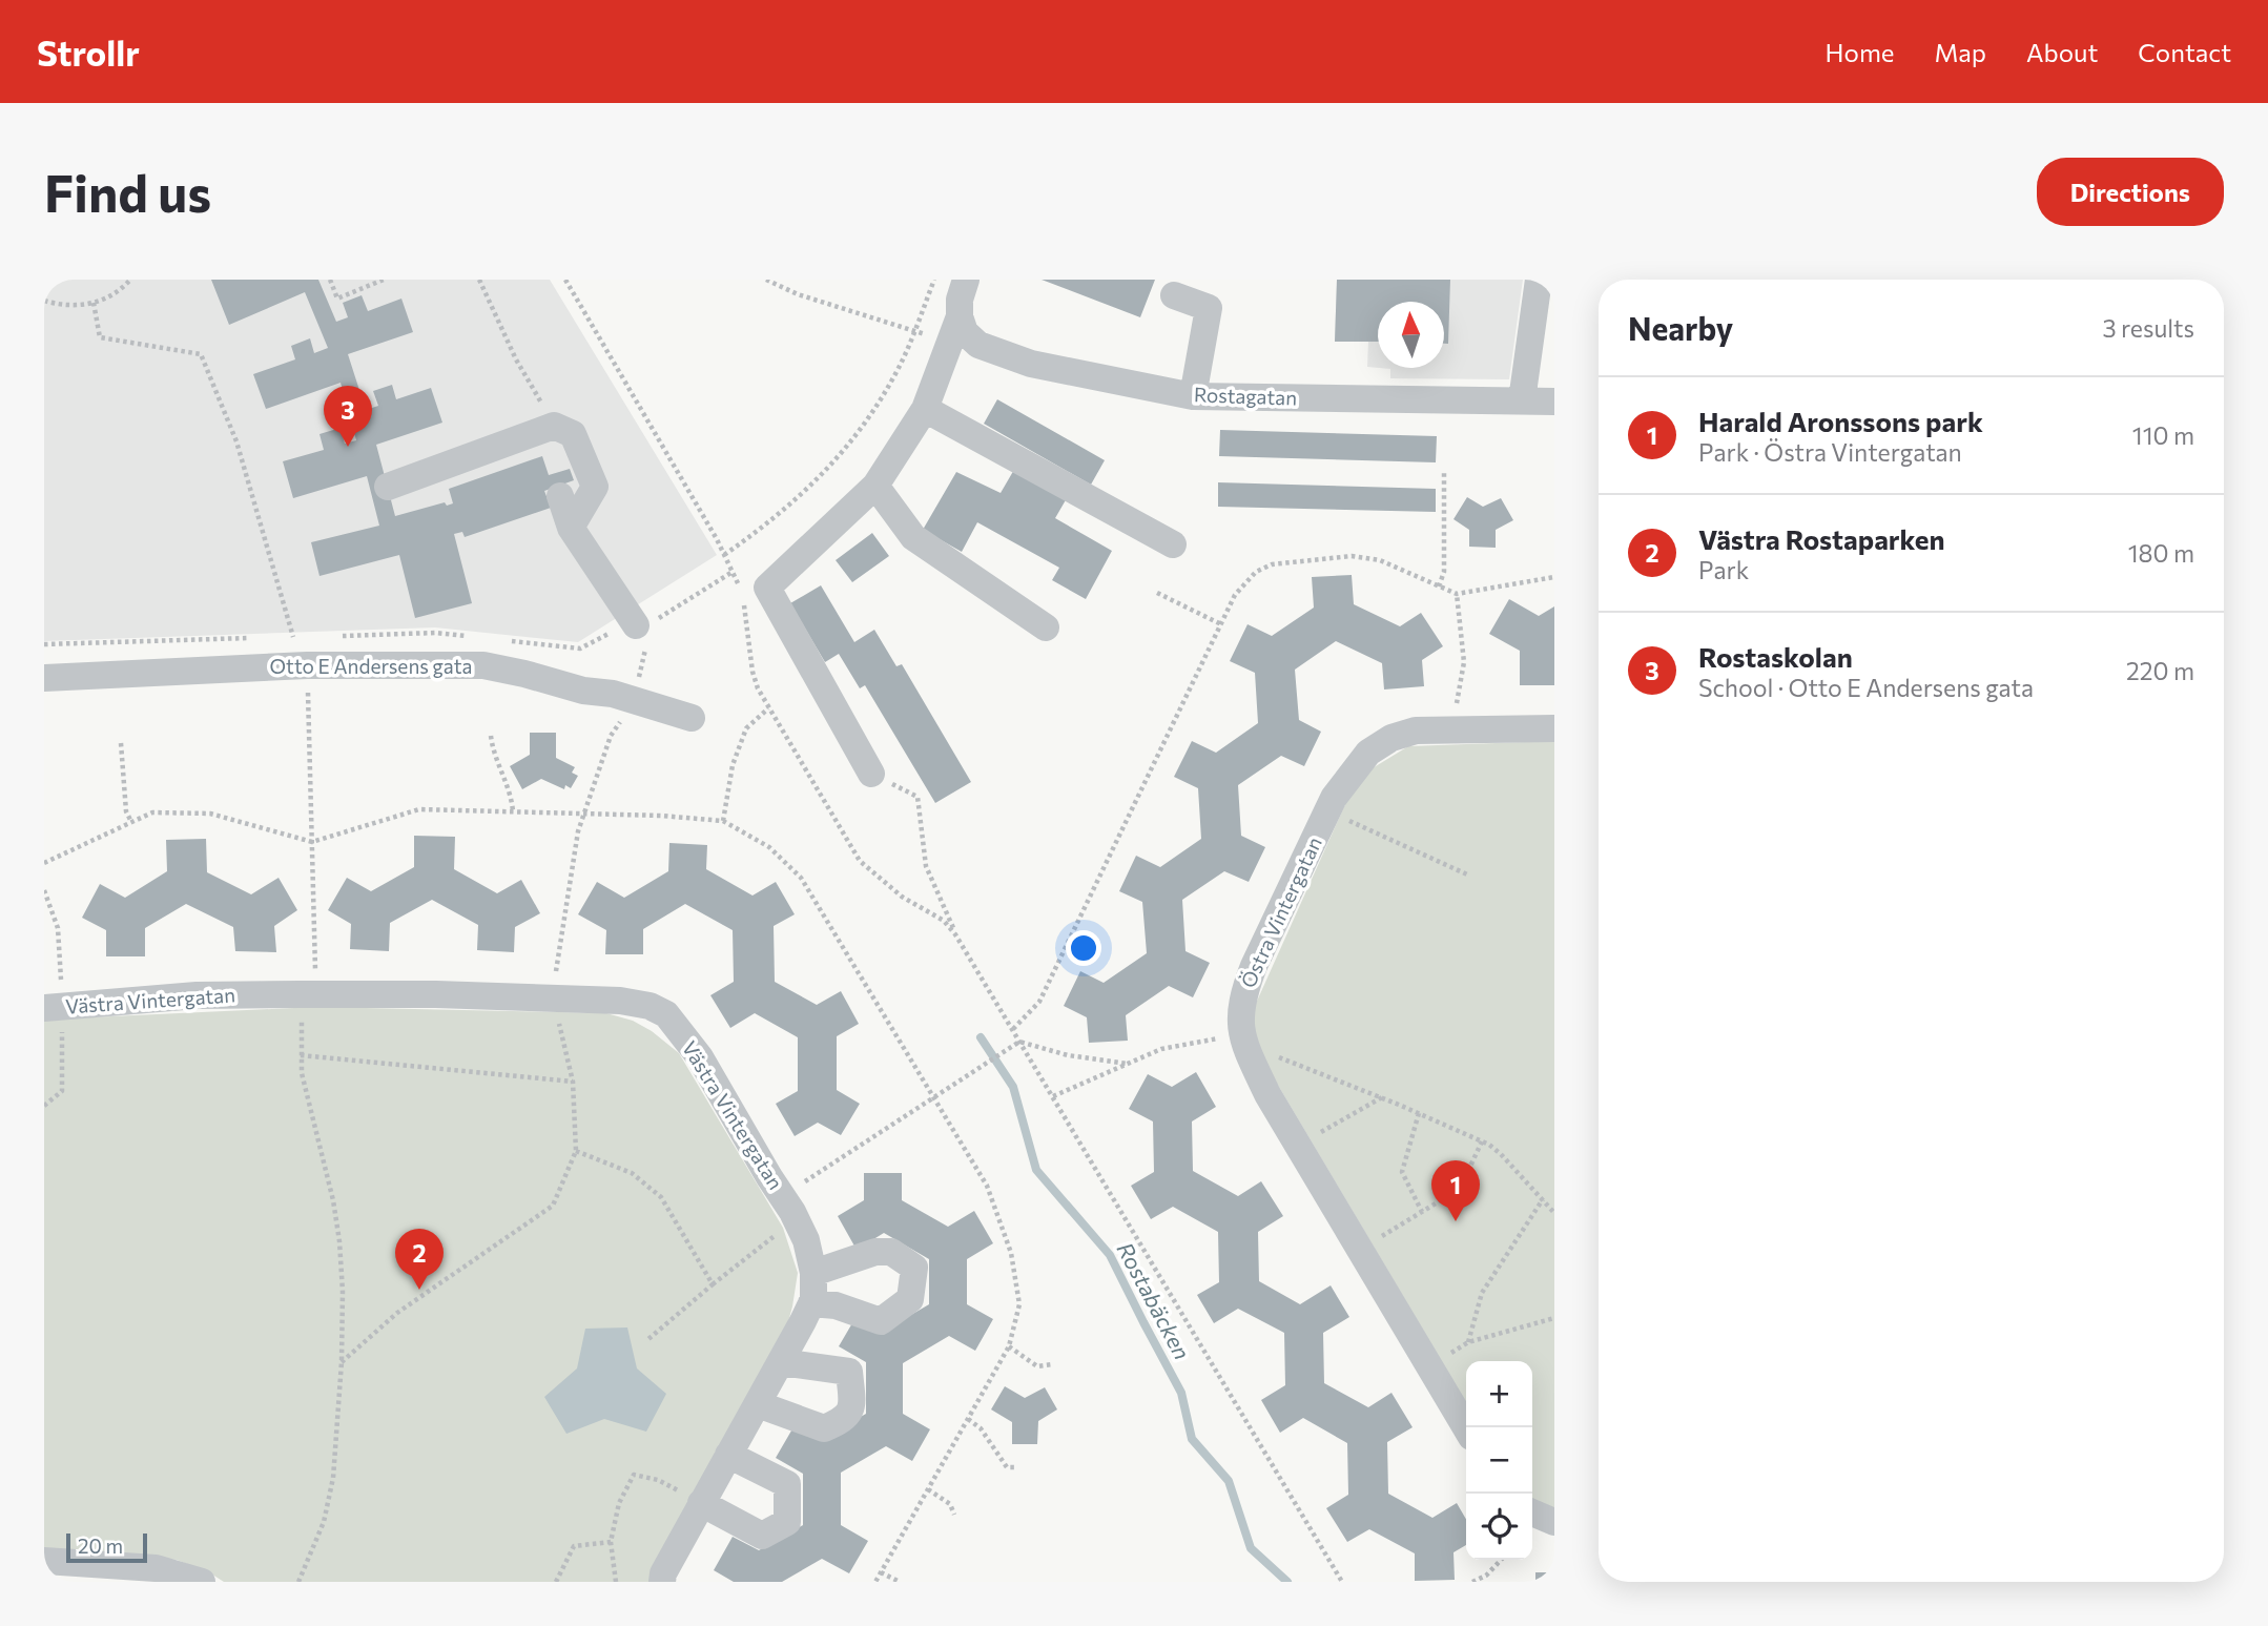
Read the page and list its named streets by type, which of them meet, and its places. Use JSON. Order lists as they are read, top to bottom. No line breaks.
{"streets":{"street":["Rostagatan","Otto E Andersens gata","Östra Vintergatan","Västra Vintergatan"]},"water":["Rostabäcken"],"scale_bar":"20 m","north":"top","page":{"header":"Strollr","nav":["Home","Map","About","Contact"],"buttons":"Directions","title":"Find us","heading":["Nearby","3 results"],"list":[{"mark":"1","name":"Harald Aronssons park","note":"Park · Östra Vintergatan","value":"110 m"},{"mark":"2","name":"Västra Rostaparken","note":"Park","value":"180 m"},{"mark":"3","name":"Rostaskolan","note":"School · Otto E Andersens gata","value":"220 m"}],"pins":["3","1","2"],"map_buttons":["+","−"],"scale":"20 m"}}
